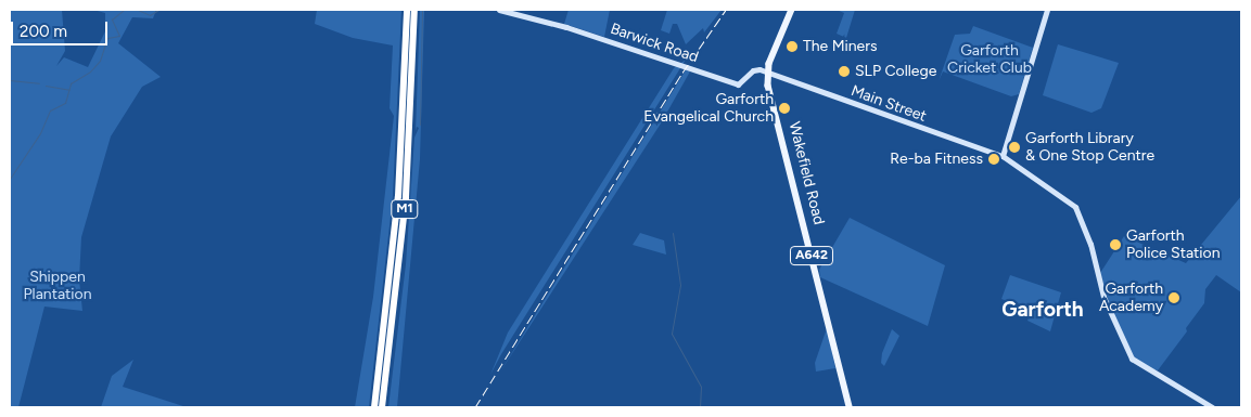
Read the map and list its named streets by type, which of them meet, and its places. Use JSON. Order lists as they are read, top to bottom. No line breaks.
{"streets":{"highway":["M1"],"main road":["Barwick Road","Main Street","Wakefield Road","A642"]},"crossings":[["Barwick Road","Main Street"],["Barwick Road","Wakefield Road"],["Main Street","Wakefield Road"]],"districts":["Garforth"],"parks":["Garforth Cricket Club","Shippen Plantation"],"places":["The Miners","SLP College","Garforth Evangelical Church","Garforth Library & One Stop Centre","Re-ba Fitness","Garforth Police Station","Garforth Academy"],"scale_bar":"200 m"}
